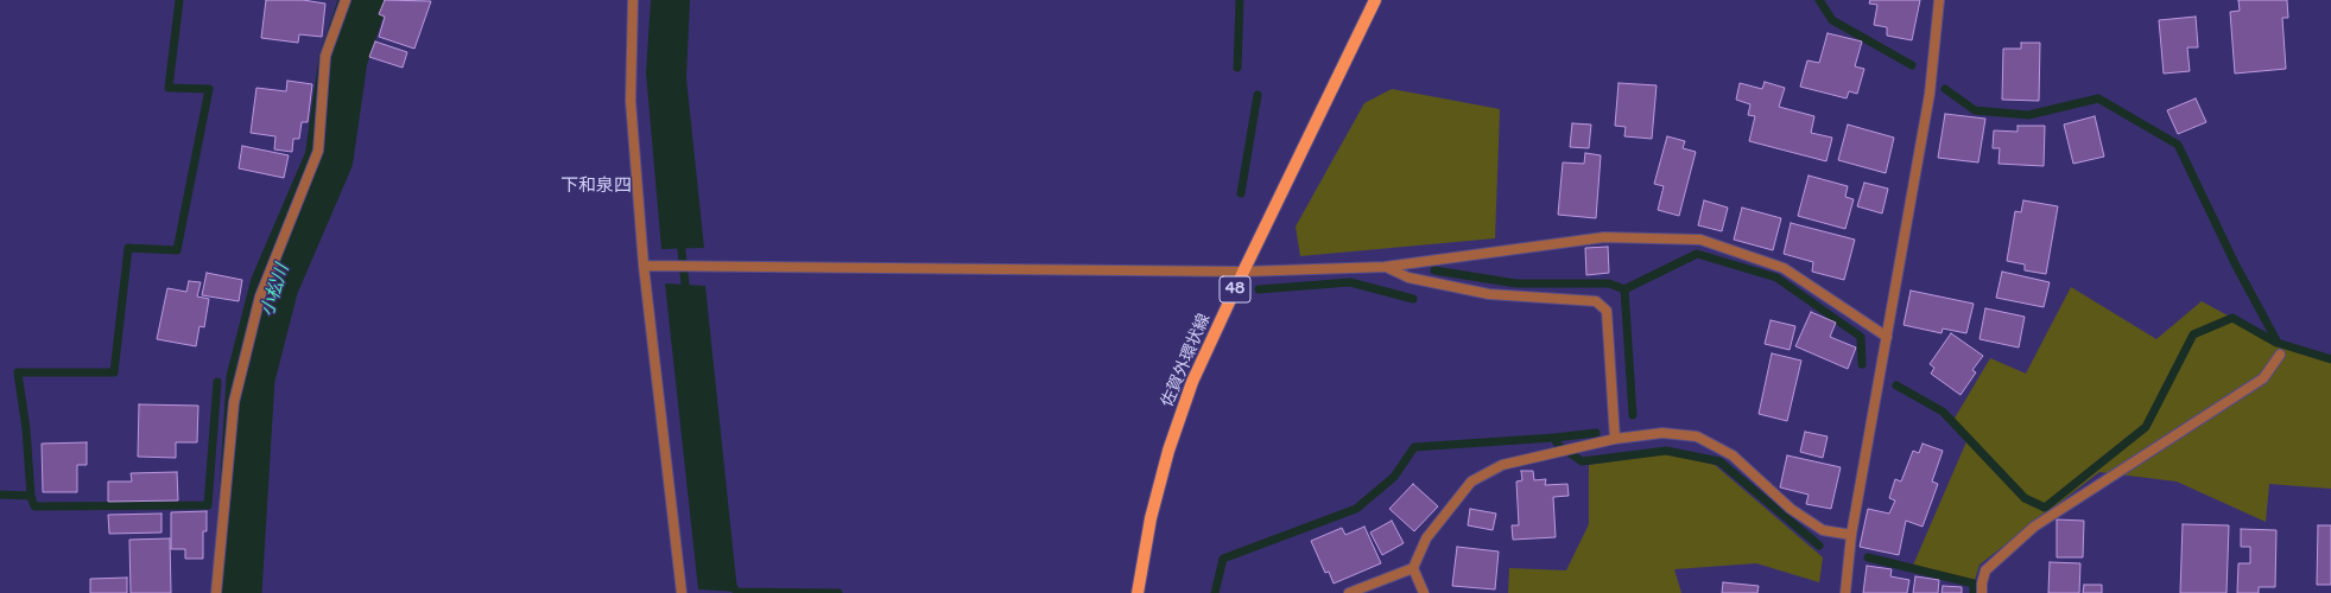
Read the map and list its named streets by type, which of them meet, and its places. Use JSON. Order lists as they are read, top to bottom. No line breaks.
{"streets":{"main road":["48","佐賀外環状線"]},"districts":["下和泉四"],"water":["小松川"]}
